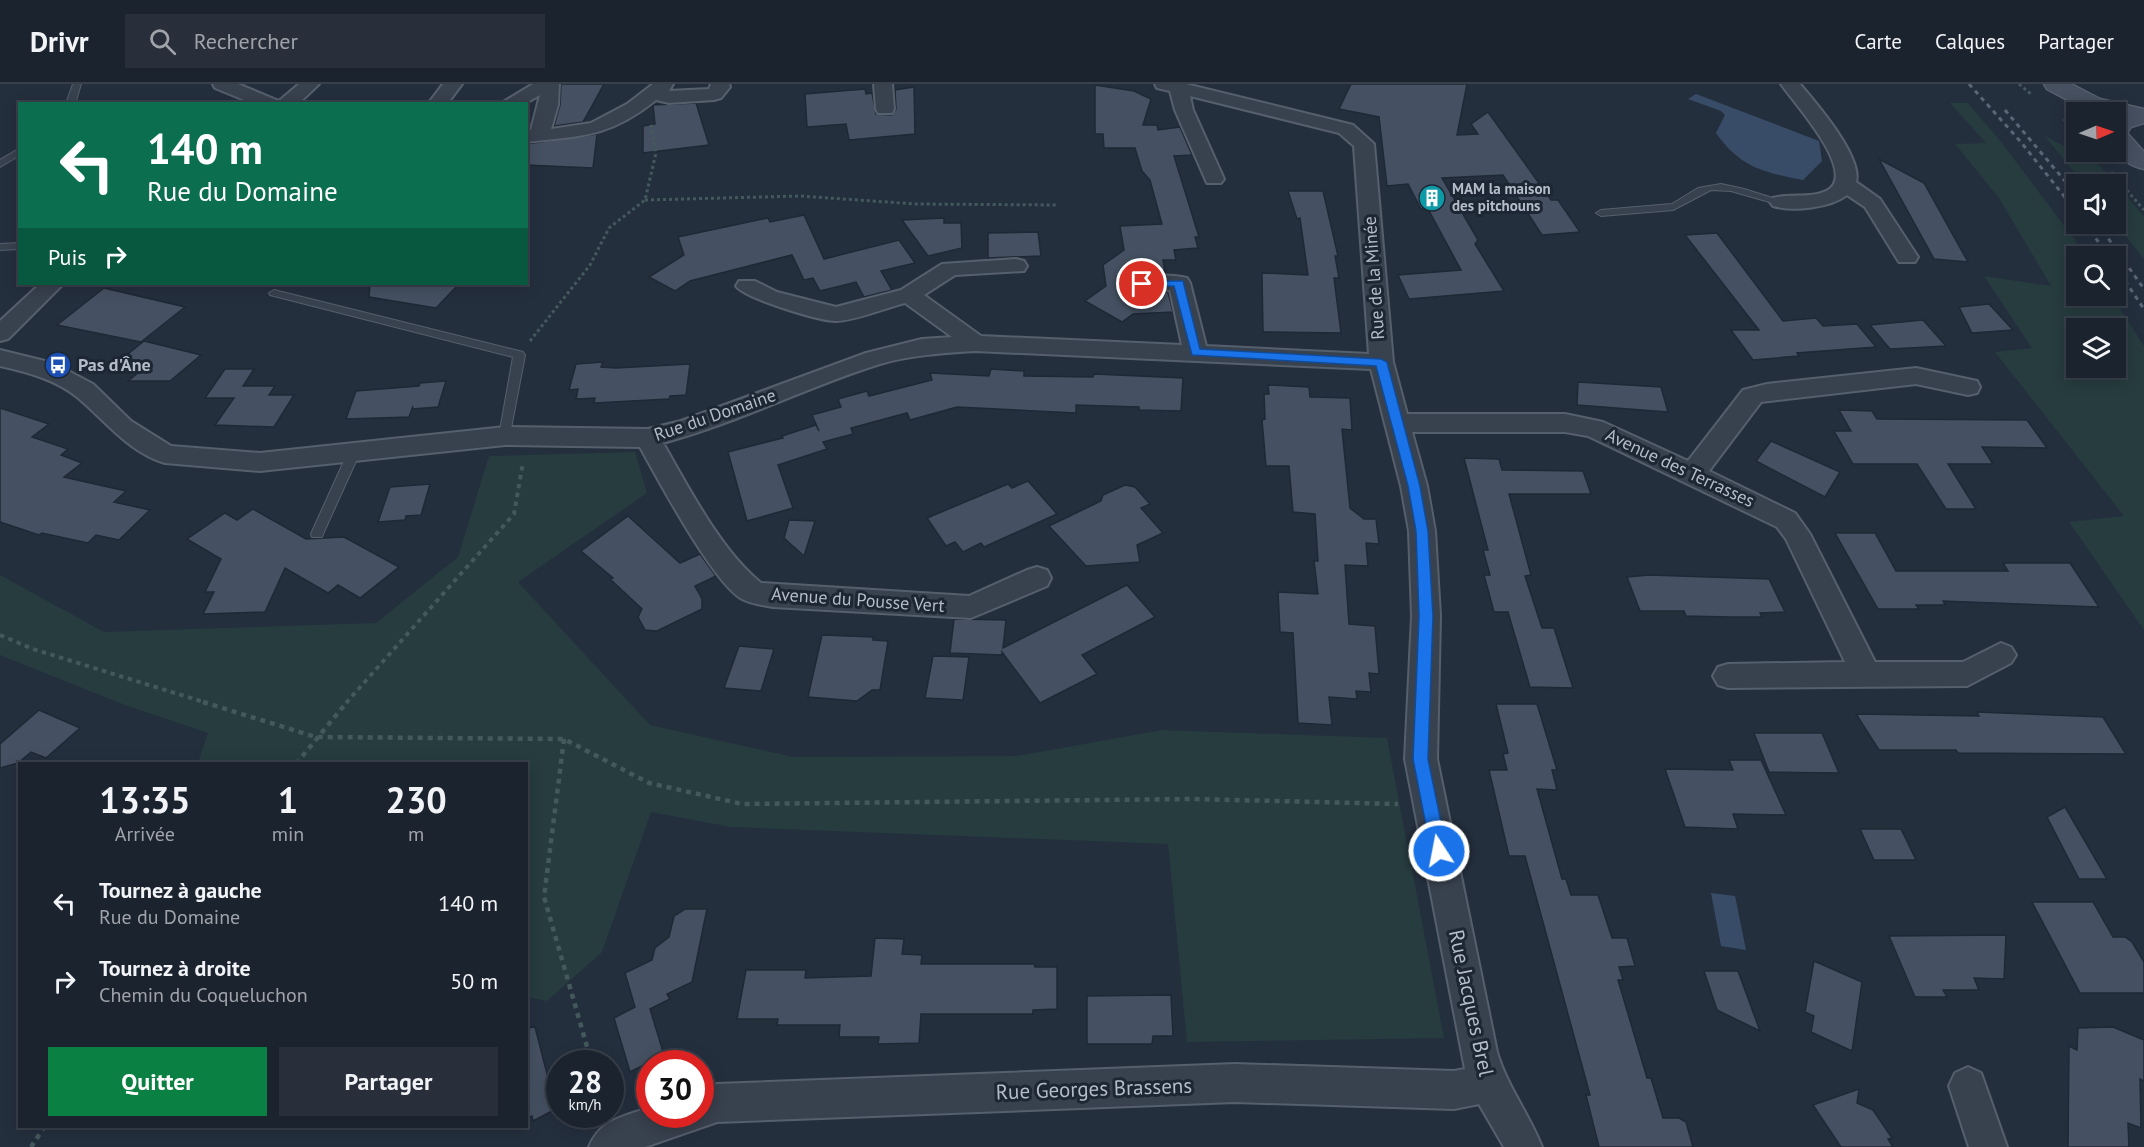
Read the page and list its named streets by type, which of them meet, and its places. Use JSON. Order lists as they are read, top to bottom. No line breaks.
{"streets":{"street":["Rue de la Minée","Rue du Domaine","Avenue des Terrasses","Avenue du Pousse Vert","Rue Jacques Brel","Rue Georges Brassens"]},"crossings":[["Rue de la Minée","Rue du Domaine"],["Rue de la Minée","Avenue des Terrasses"],["Rue de la Minée","Rue Jacques Brel"],["Rue du Domaine","Avenue du Pousse Vert"],["Rue Jacques Brel","Rue Georges Brassens"]],"places":{"building":["MAM la maison des pitchouns"],"bus stop":["Pas d'Âne"]},"north":"right","page":{"header":"Drivr","search":"Rechercher","nav":["Carte","Calques","Partager"],"turn":["140 m","Rue du Domaine"],"then":"Puis","eta":["13:35","Arrivée","1","min","230","m"],"list":[{"name":"Tournez à gauche","note":"Rue du Domaine","value":"140 m"},{"name":"Tournez à droite","note":"Chemin du Coqueluchon","value":"50 m"}],"buttons":["Quitter","Partager"],"speed":"28 km/h","limit":"30"}}
